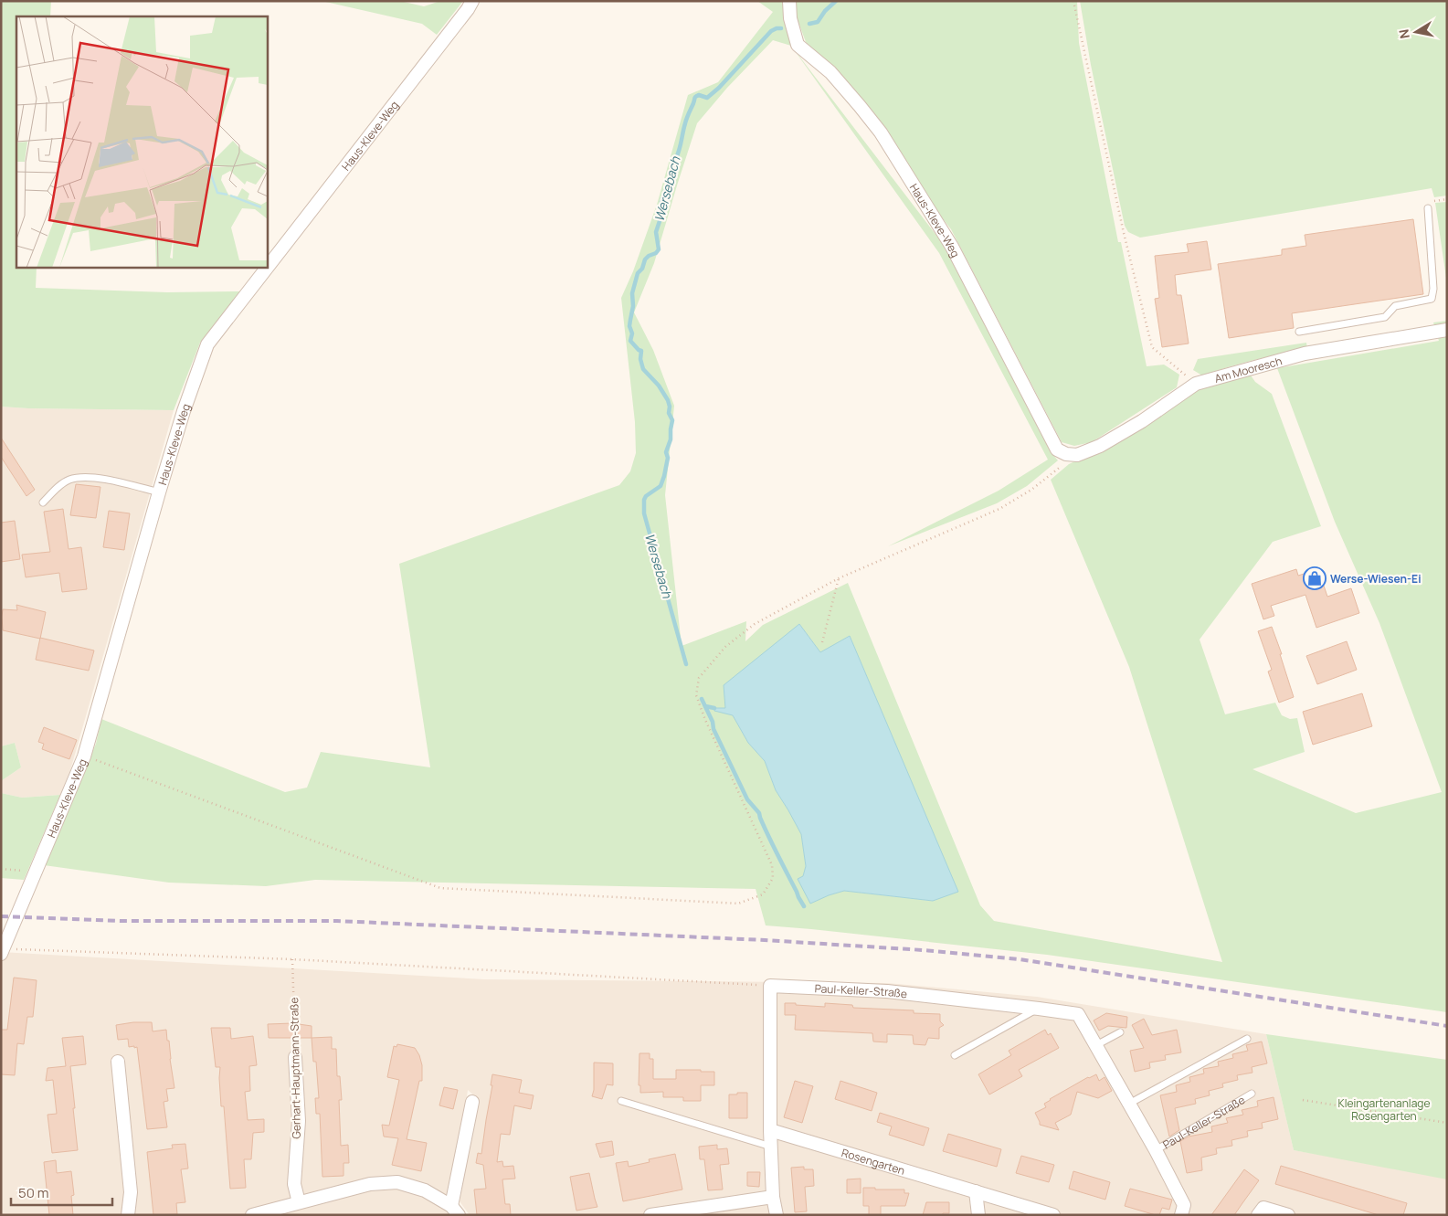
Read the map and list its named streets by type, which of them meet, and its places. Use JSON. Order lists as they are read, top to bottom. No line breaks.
{"streets":{"street":["Haus-Kleve-Weg","Am Mooresch","Paul-Keller-Straße","Gerhart-Hauptmann-Straße","Rosengarten"]},"crossings":[["Haus-Kleve-Weg","Am Mooresch"]],"water":["Wersebach"],"parks":["Kleingartenanlage Rosengarten"],"places":{"shop":["Werse-Wiesen-Ei"]},"scale_bar":"50 m","north":"left"}
